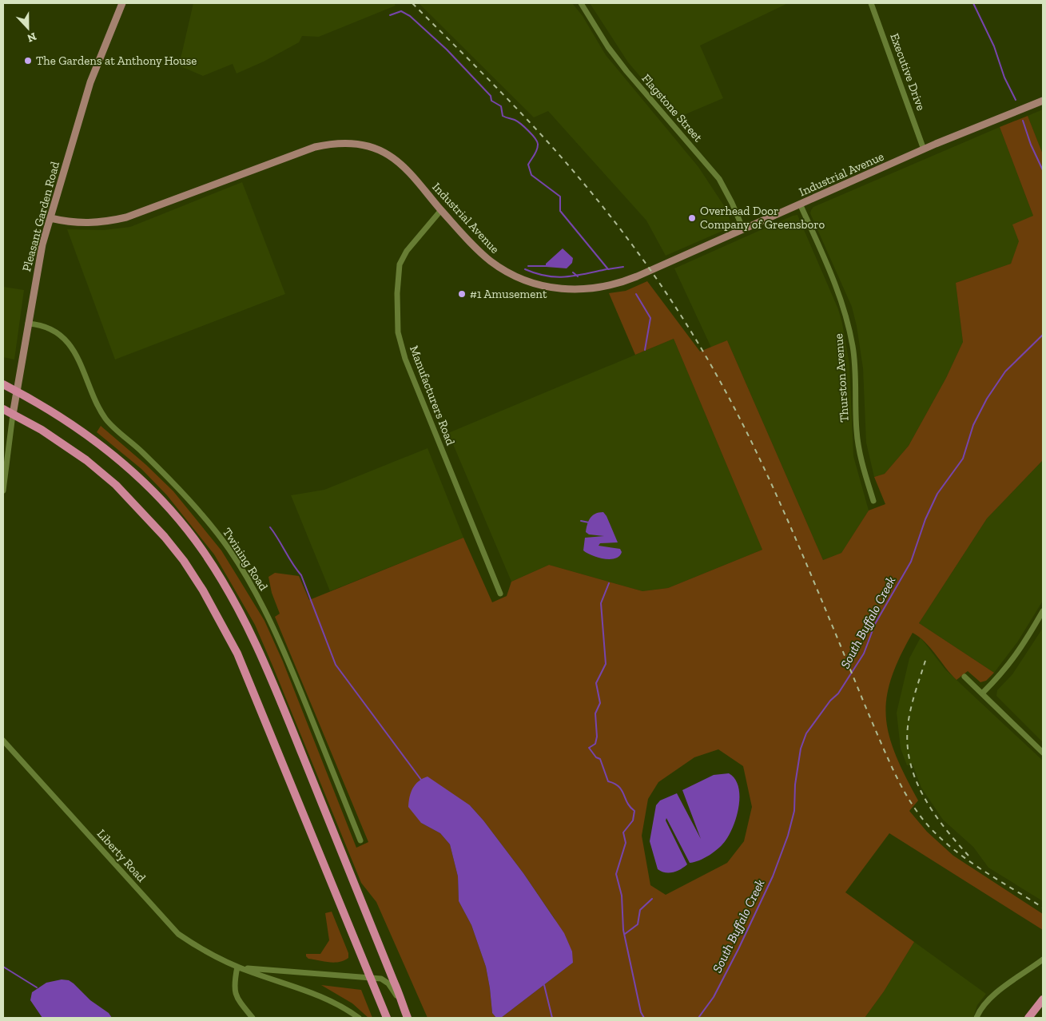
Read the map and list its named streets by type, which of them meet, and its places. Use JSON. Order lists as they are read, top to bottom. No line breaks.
{"streets":{"main road":["Industrial Avenue","Pleasant Garden Road"],"street":["Executive Drive","Flagstone Street","Thurston Avenue","Manufacturers Road","Twining Road","Liberty Road"]},"crossings":[["Executive Drive","Industrial Avenue"],["Flagstone Street","Industrial Avenue"],["Industrial Avenue","Pleasant Garden Road"],["Industrial Avenue","Thurston Avenue"],["Industrial Avenue","Manufacturers Road"],["Pleasant Garden Road","Twining Road"]],"water":["South Buffalo Creek"],"places":["The Gardens at Anthony House","Overhead Door Company of Greensboro","#1 Amusement"],"north":"bottom"}
